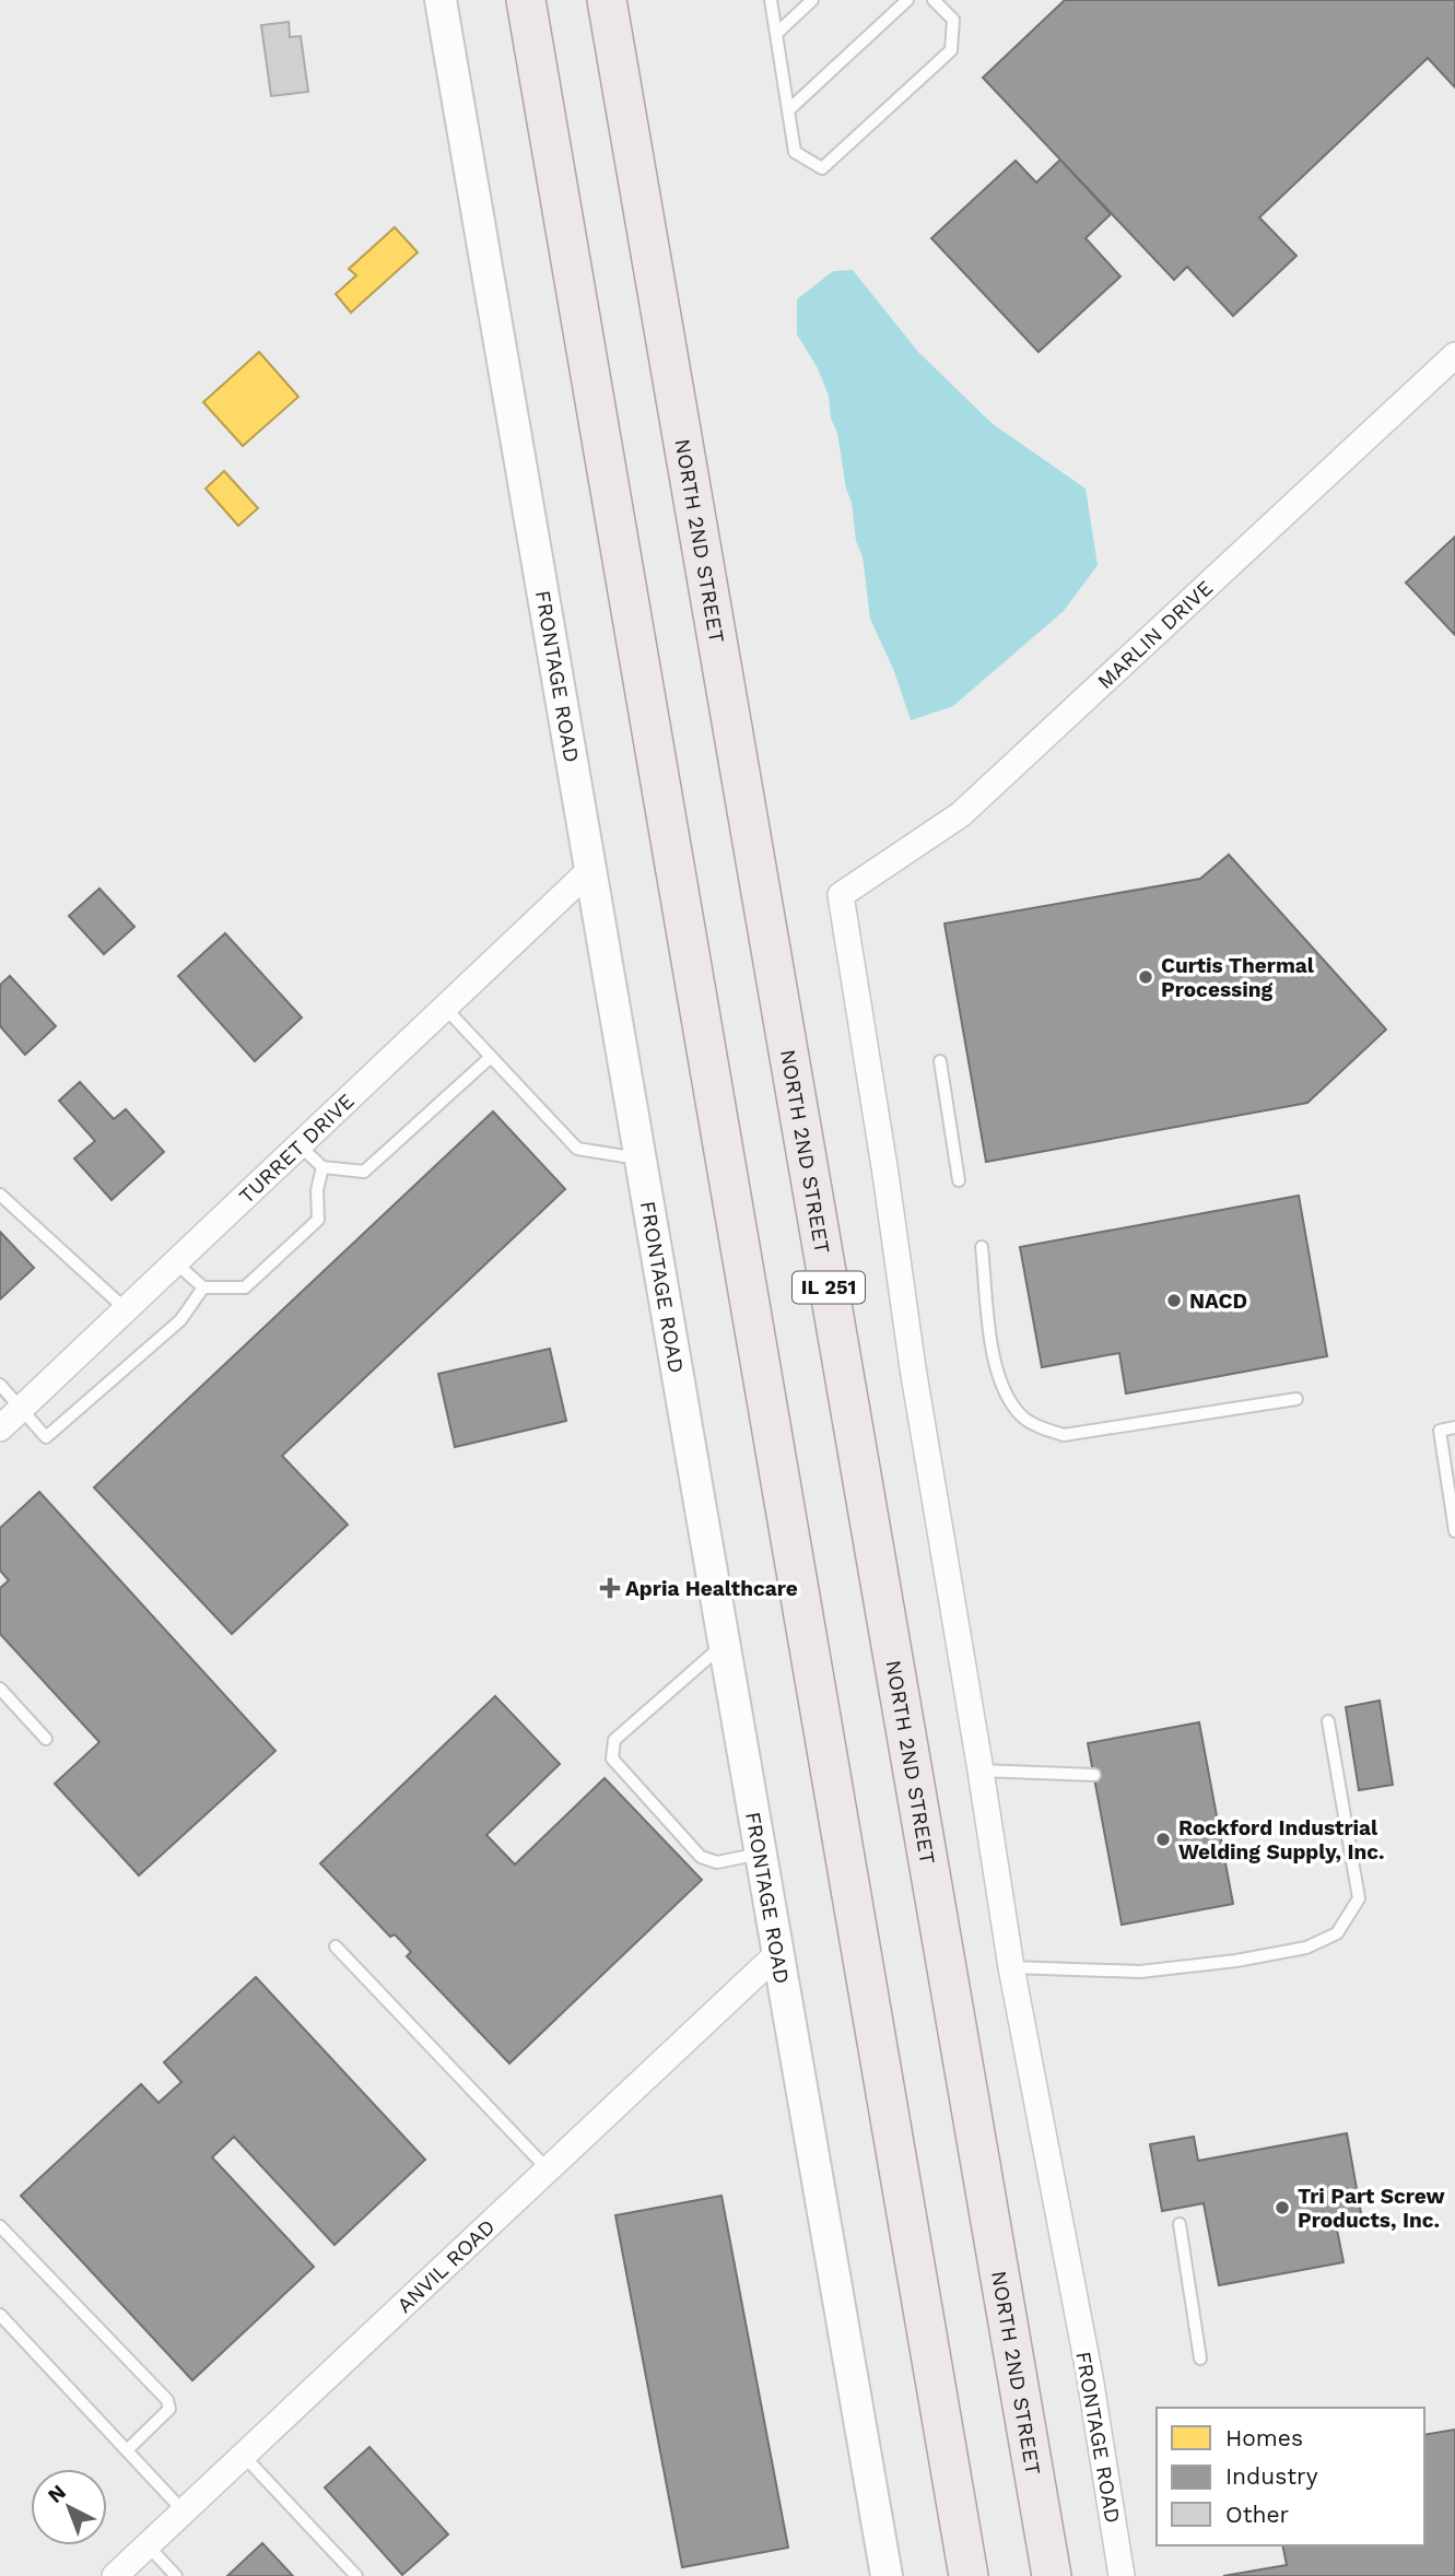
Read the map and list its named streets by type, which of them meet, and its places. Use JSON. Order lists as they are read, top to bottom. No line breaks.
{"streets":{"main road":["NORTH 2ND STREET","IL 251"],"street":["MARLIN DRIVE","FRONTAGE ROAD","TURRET DRIVE","ANVIL ROAD"]},"crossings":[["MARLIN DRIVE","FRONTAGE ROAD"],["FRONTAGE ROAD","TURRET DRIVE"],["FRONTAGE ROAD","ANVIL ROAD"]],"places":{"other":["Curtis Thermal Processing","NACD","Rockford Industrial Welding Supply, Inc.","Tri Part Screw Products, Inc."],"health":["Apria Healthcare"]},"legend":["Homes","Industry","Other"],"north":"top left"}
